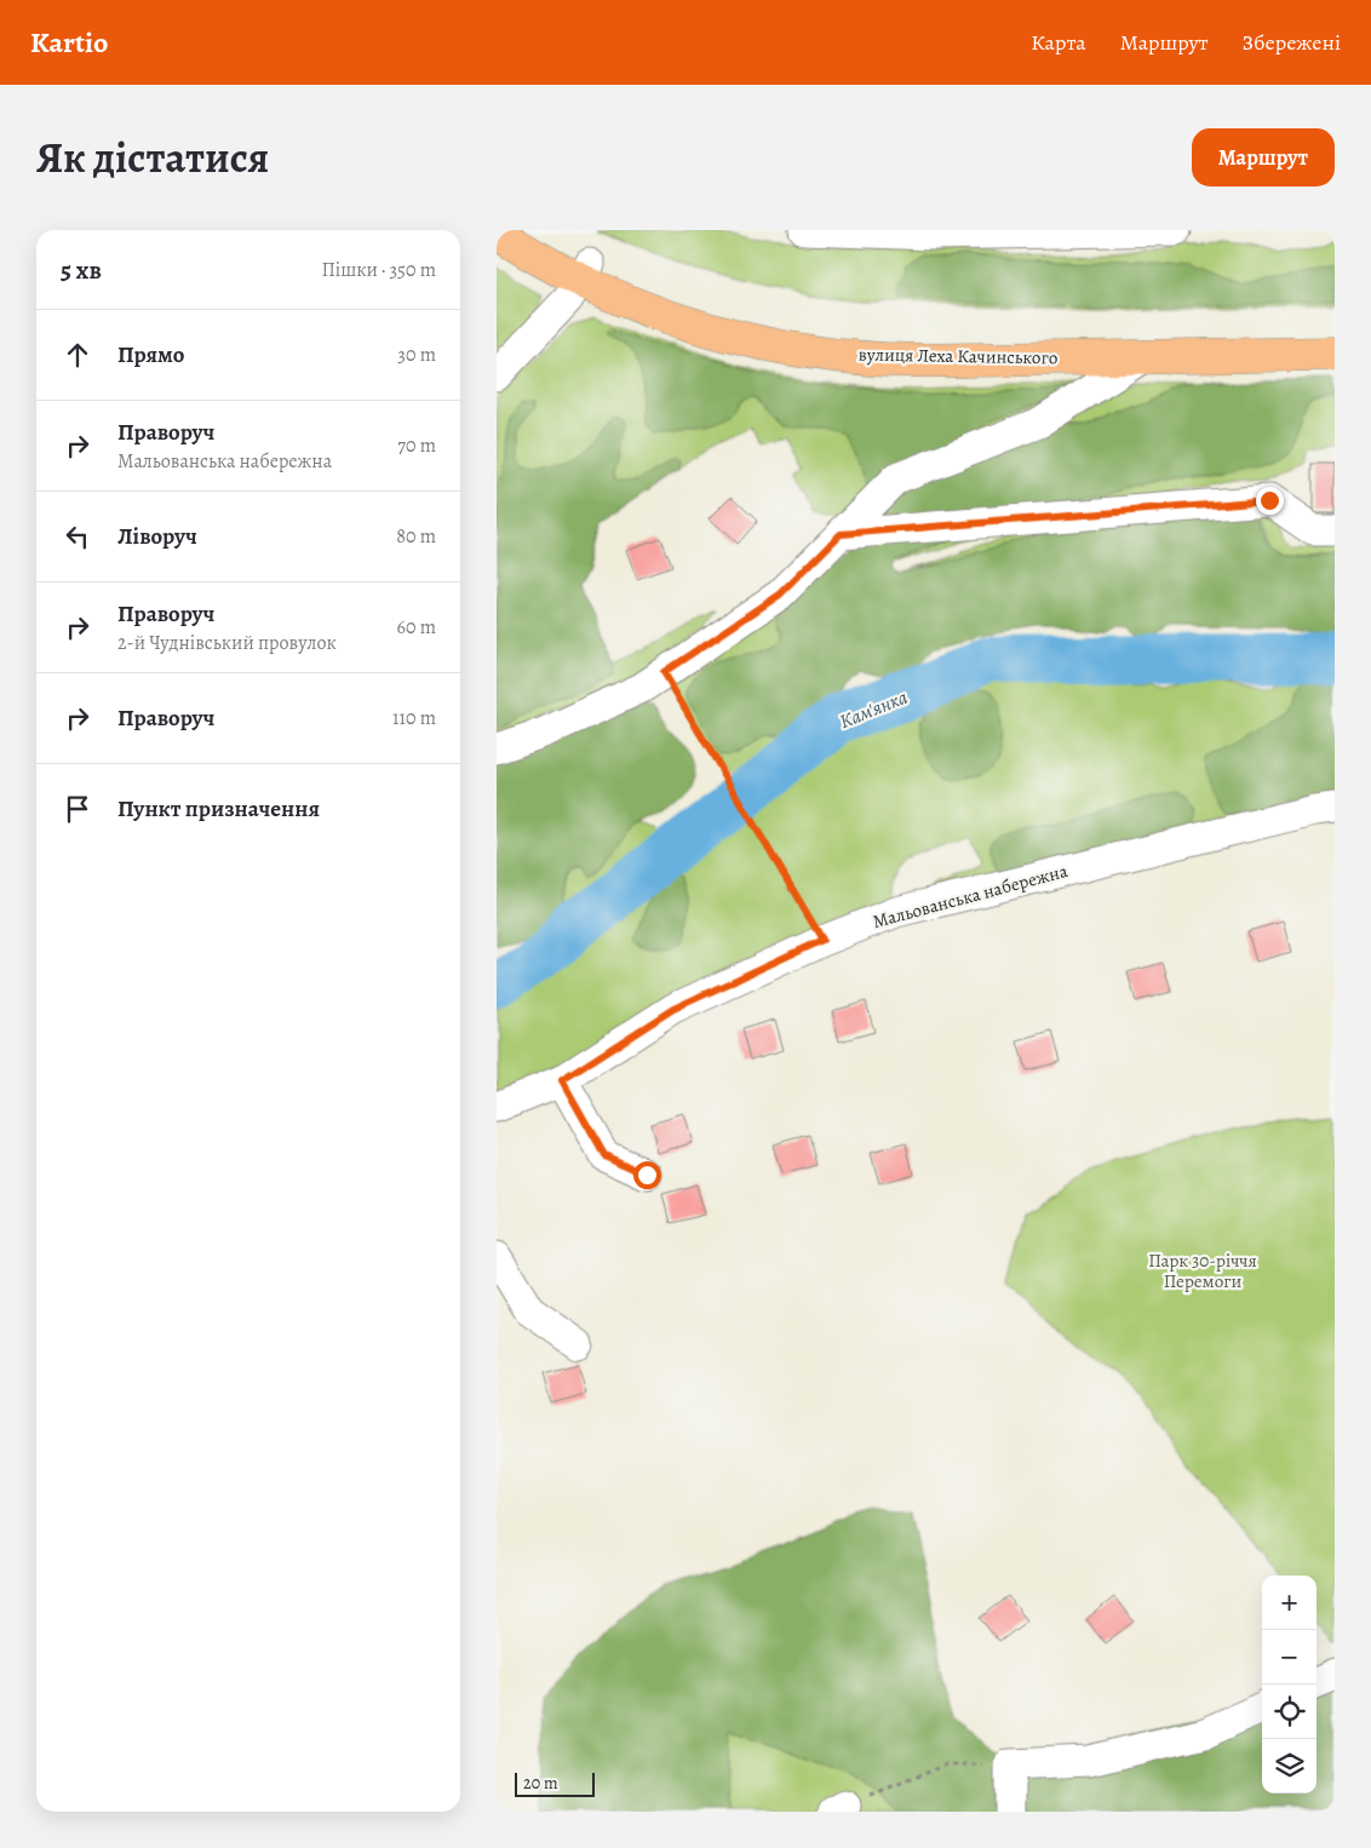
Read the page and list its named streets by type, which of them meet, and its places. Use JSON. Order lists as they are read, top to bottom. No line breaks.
{"streets":{"main road":["вулиця Леха Качинського"],"street":["Мальованська набережна"]},"water":["Кам'янка"],"parks":["Парк 30-річчя Перемоги"],"scale_bar":"20 m","page":{"header":"Kartio","nav":["Карта","Маршрут","Збережені"],"title":"Як дістатися","buttons":"Маршрут","heading":["5 хв","Пішки · 350 m"],"list":[["Прямо","30 m"],["Праворуч","Мальованська набережна","70 m"],["Ліворуч","80 m"],["Праворуч","2-й Чуднівський провулок","60 m"],["Праворуч","110 m"],"Пункт призначення"],"map_buttons":["+","−"],"scale":"20 m"}}
